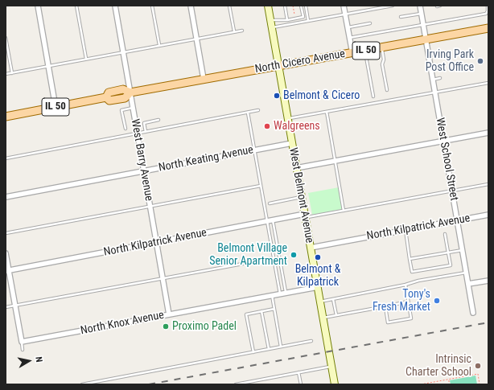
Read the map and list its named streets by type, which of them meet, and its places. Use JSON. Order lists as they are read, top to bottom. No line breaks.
{"streets":{"main road":["IL 50","North Cicero Avenue","West Belmont Avenue"],"street":["North Keating Avenue","West School Street","West Barry Avenue","North Kilpatrick Avenue","North Knox Avenue"]},"crossings":[["North Cicero Avenue","West School Street"],["North Cicero Avenue","West Barry Avenue"],["North Cicero Avenue","West Belmont Avenue"],["North Keating Avenue","West Barry Avenue"],["North Keating Avenue","West Belmont Avenue"],["West School Street","North Kilpatrick Avenue"],["West Barry Avenue","North Kilpatrick Avenue"],["West Barry Avenue","North Knox Avenue"],["West Belmont Avenue","North Kilpatrick Avenue"],["West Belmont Avenue","North Knox Avenue"]],"places":["Irving Park Post Office","Belmont & Cicero","Walgreens","Belmont Village Senior Apartment","Belmont & Kilpatrick","Tony's Fresh Market","Proximo Padel","Intrinsic Charter School"],"north":"right"}
